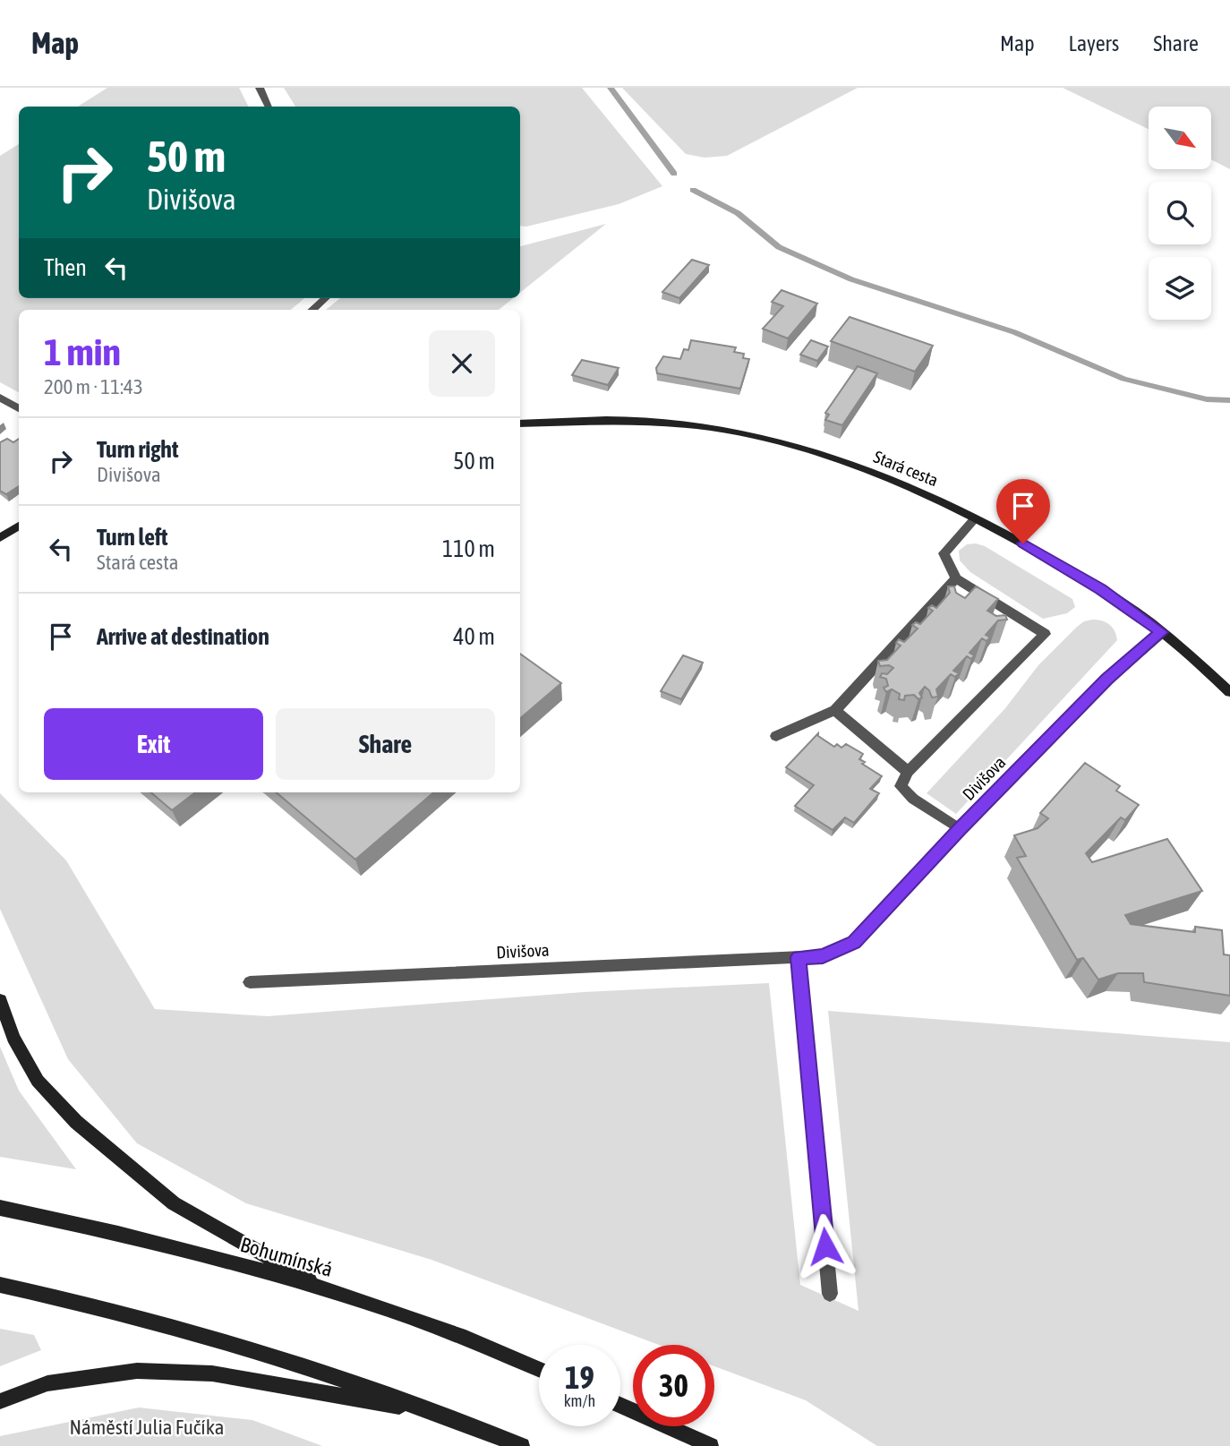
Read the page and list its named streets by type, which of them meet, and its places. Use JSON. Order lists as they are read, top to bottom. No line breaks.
{"streets":{"main road":["Stará cesta","Bohumínská"],"street":["Divišova"]},"crossings":[["Stará cesta","Divišova"]],"parks":["Náměstí Julia Fučíka"],"north":"bottom right","page":{"header":"Map","nav":["Map","Layers","Share"],"turn":["50 m","Divišova"],"then":"Then","heading":["1 min","200 m · 11:43"],"list":[{"name":"Turn right","note":"Divišova","value":"50 m"},{"name":"Turn left","note":"Stará cesta","value":"110 m"},{"name":"Arrive at destination","value":"40 m"}],"buttons":["Exit","Share"],"speed":"19 km/h","limit":"30"}}
